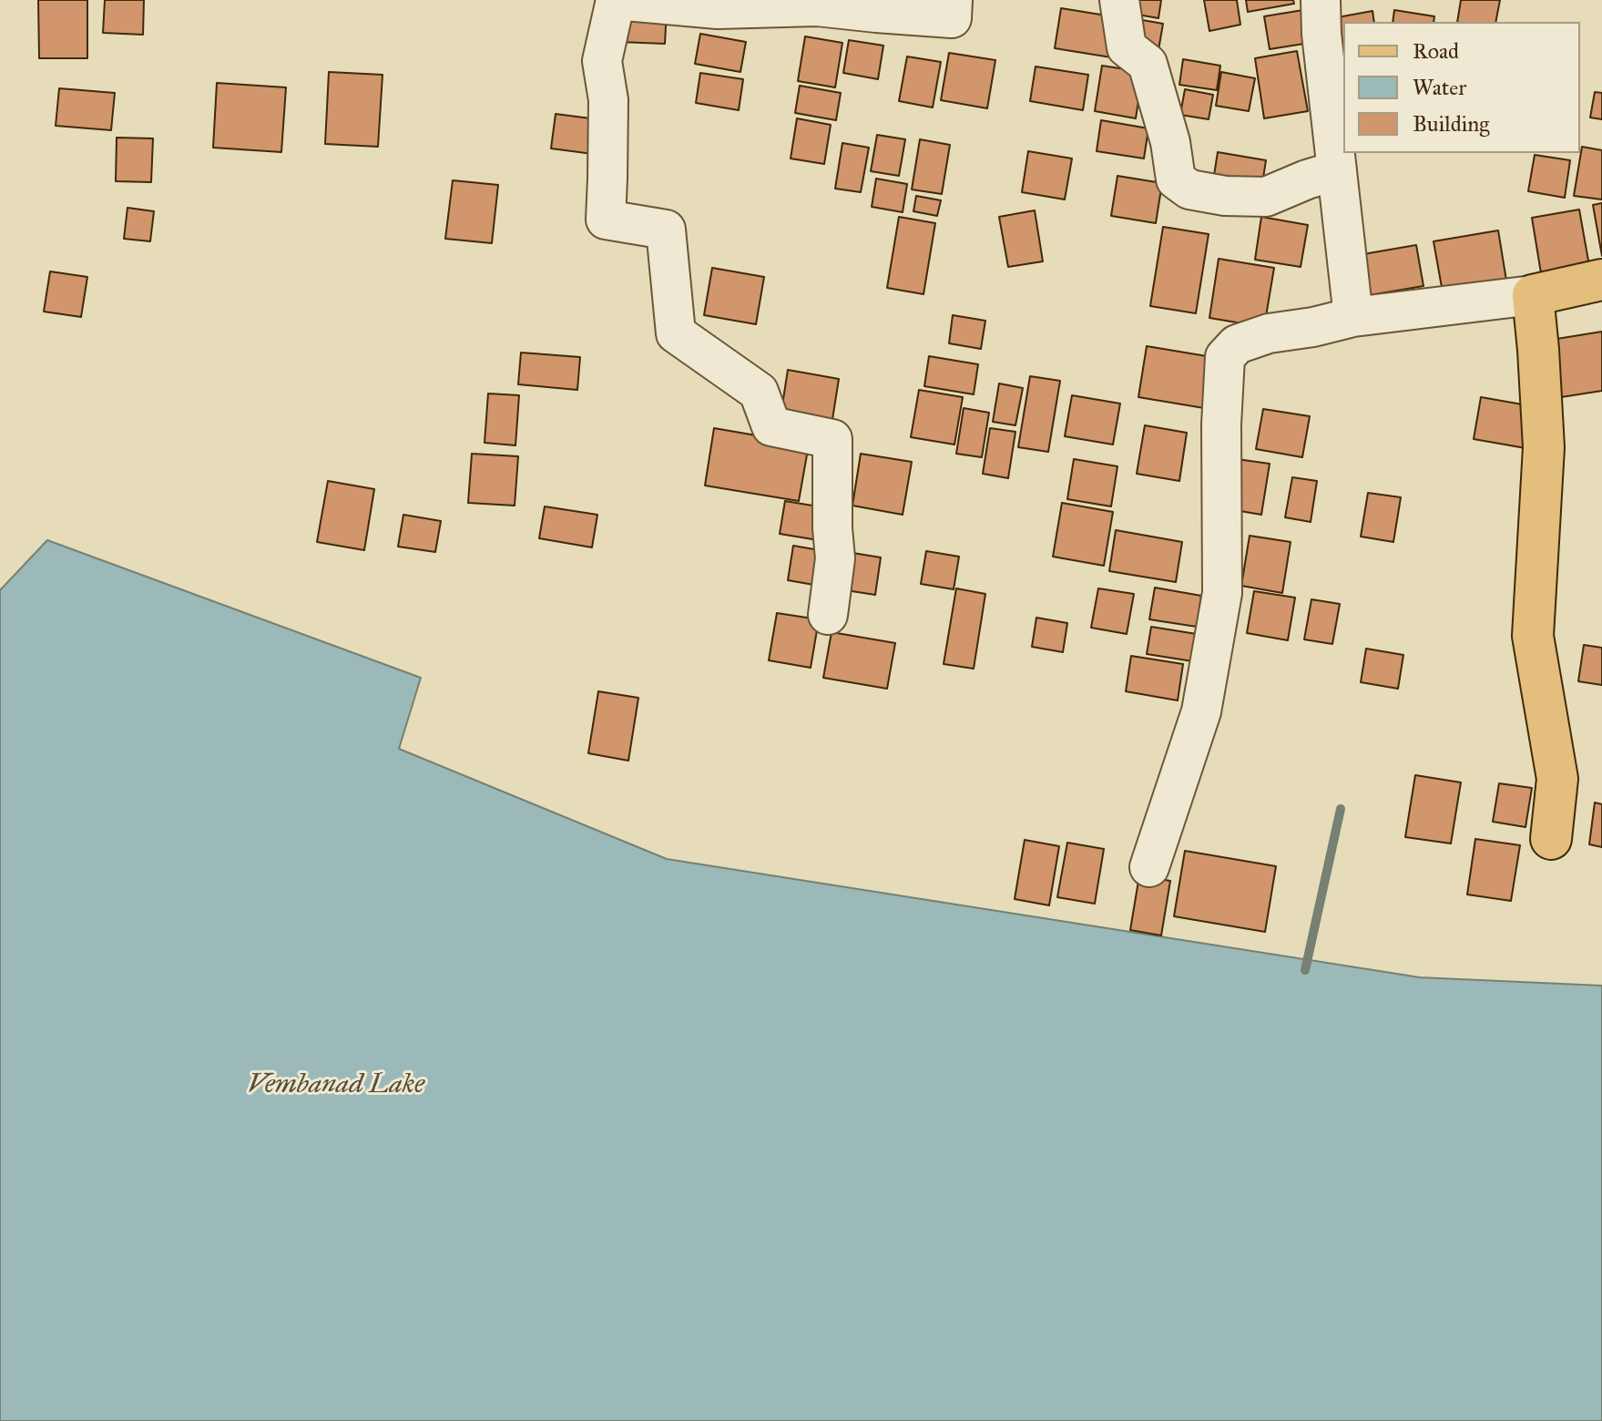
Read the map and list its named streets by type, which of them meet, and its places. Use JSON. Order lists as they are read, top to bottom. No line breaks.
{"water":["Vembanad Lake"],"legend":["Road","Water","Building"]}
